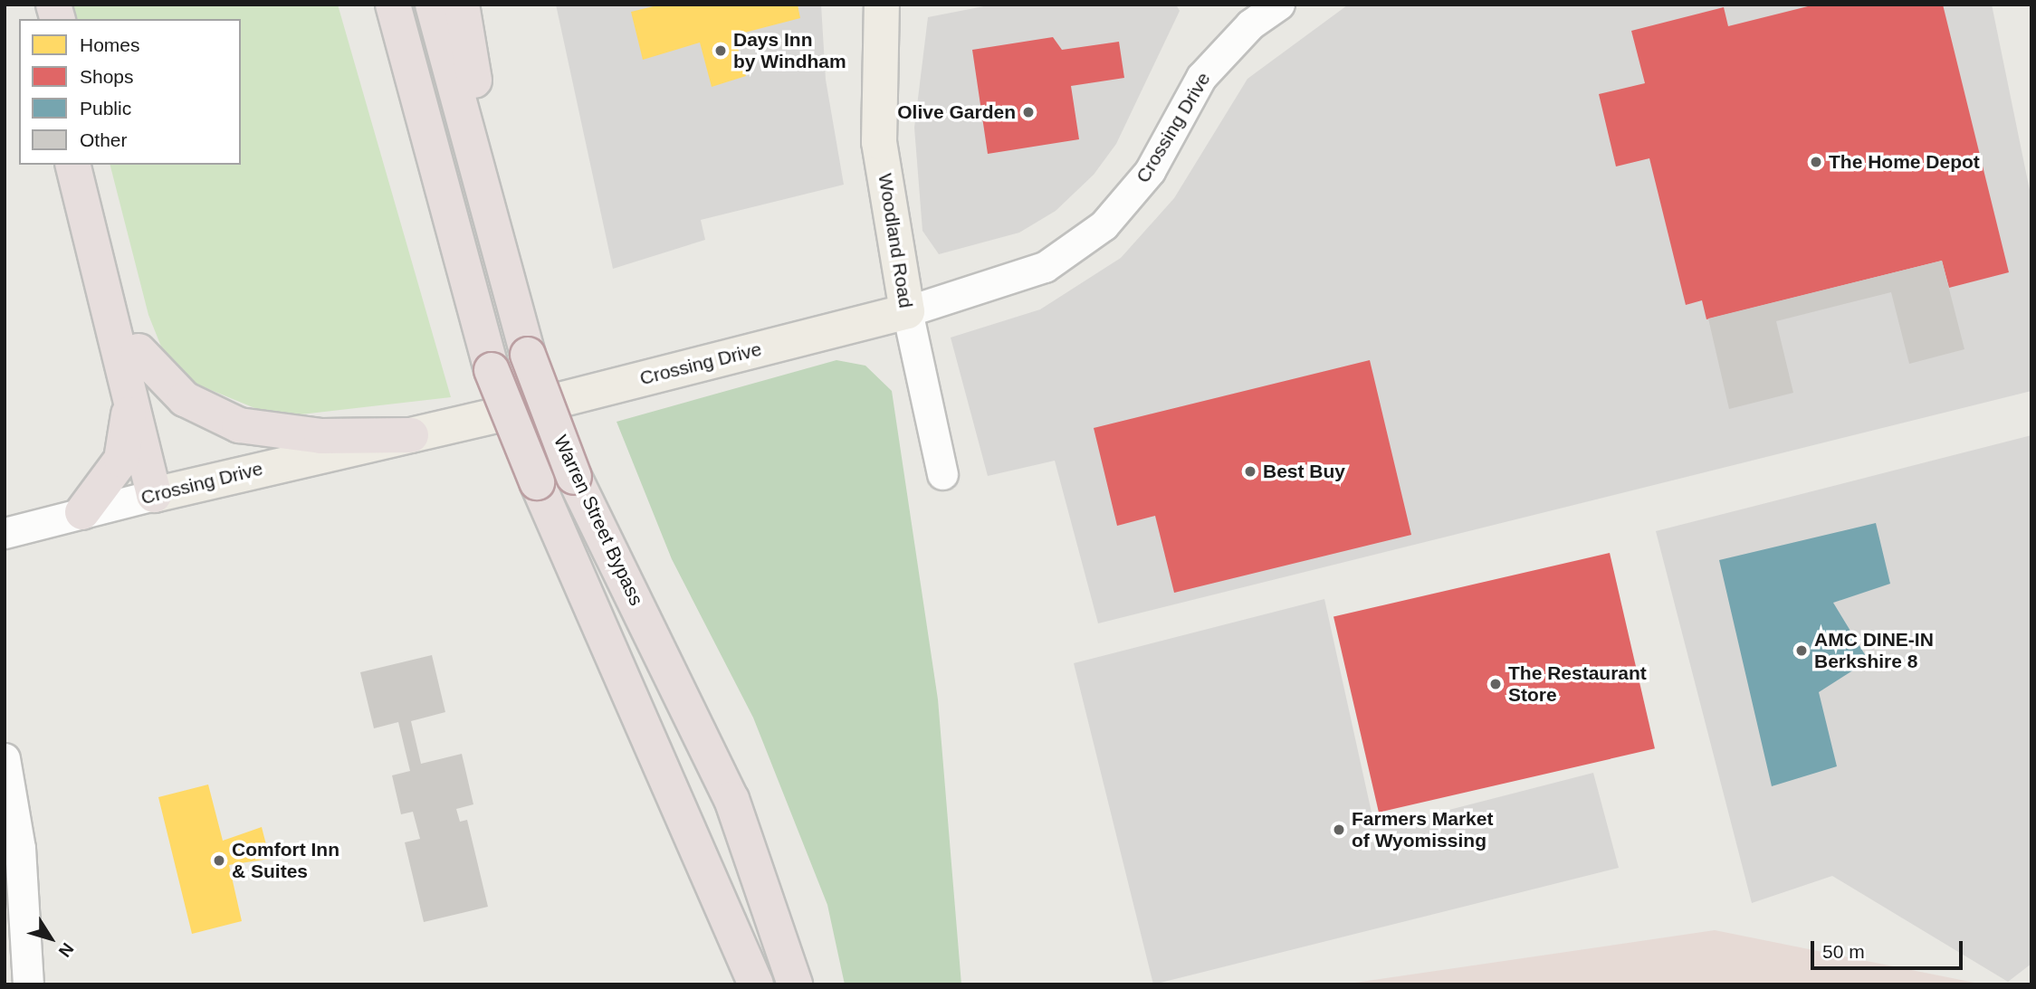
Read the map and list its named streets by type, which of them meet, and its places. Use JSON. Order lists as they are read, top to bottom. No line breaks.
{"streets":{"highway":["Warren Street Bypass"],"main road":["Crossing Drive","Woodland Road"]},"crossings":[["Crossing Drive","Woodland Road"]],"places":["Days Inn by Windham","Olive Garden","The Home Depot","Best Buy","AMC DINE-IN Berkshire 8","The Restaurant Store","Farmers Market of Wyomissing","Comfort Inn & Suites"],"legend":["Homes","Shops","Public","Other"],"scale_bar":"50 m","north":"bottom right"}
